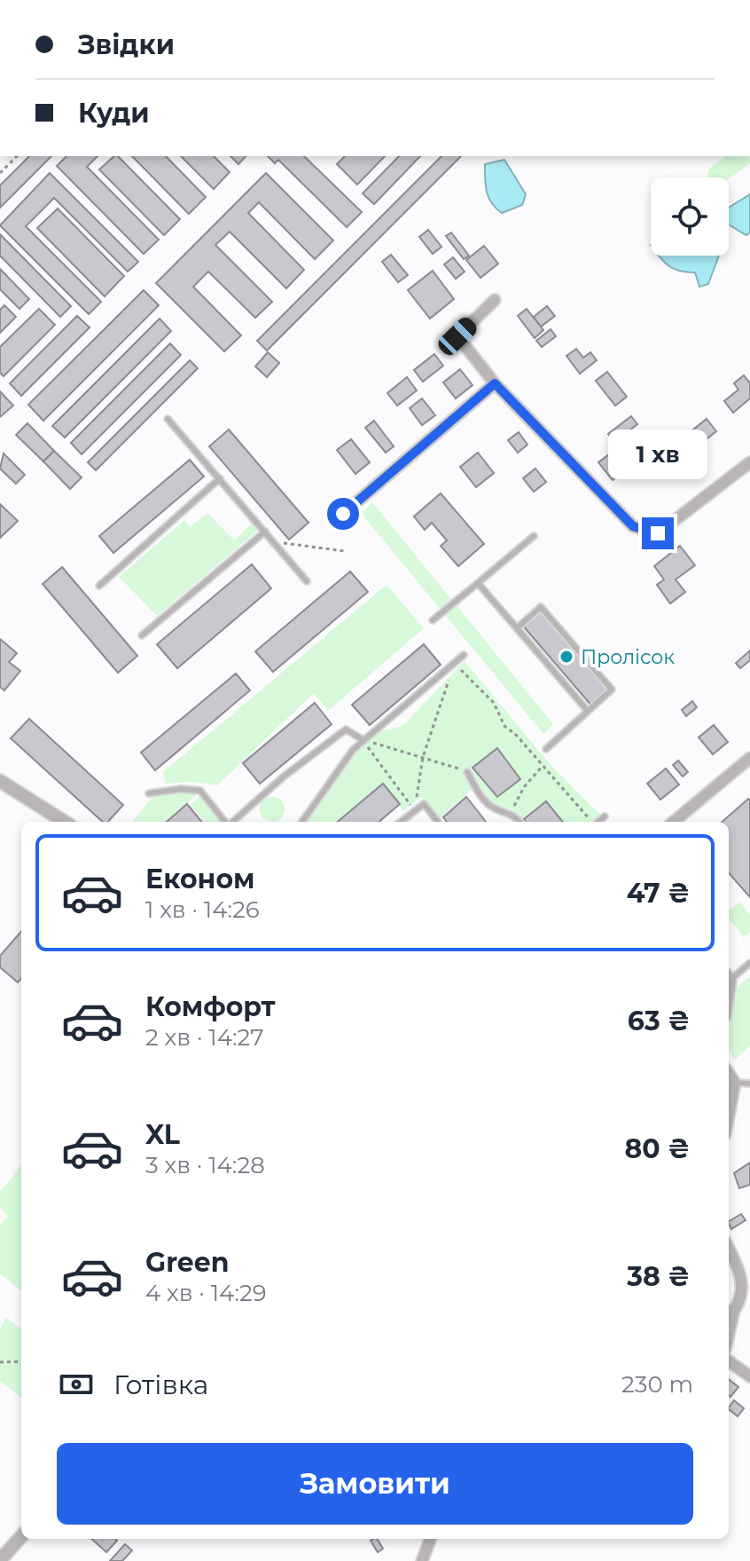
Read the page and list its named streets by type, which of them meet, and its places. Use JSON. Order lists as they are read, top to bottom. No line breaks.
{"places":["Пролісок"],"page":{"banner":["Звідки","Куди"],"bubble":"1 хв","list":[{"name":"Економ","note":"1 хв · 14:26","value":"47 ₴"},{"name":"Комфорт","note":"2 хв · 14:27","value":"63 ₴"},{"name":"XL","note":"3 хв · 14:28","value":"80 ₴"},{"name":"Green","note":"4 хв · 14:29","value":"38 ₴"}],"pay":["Готівка","230 m"],"buttons":"Замовити"}}
